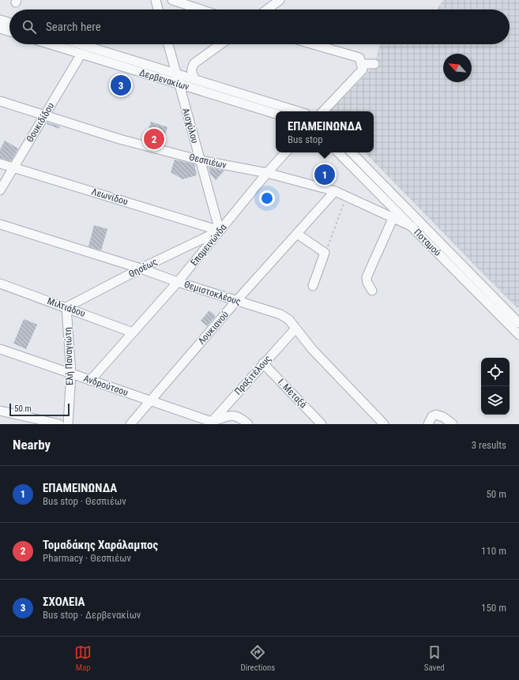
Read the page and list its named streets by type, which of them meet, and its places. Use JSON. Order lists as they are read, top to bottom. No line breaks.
{"streets":{"street":["Δερβενακίων","Θουκιδίδου","Αισχύλου","Θεσπιέων","Λεωνίδου","Ποταμού","Επαμεινώνδα","Θησέως","Θεμιστοκλέους","Μιλτιάδου","Λουκιανού","Ελή Παναγιώτη","Πραξιτέλους","Ανδρούτσου","Ι. Μεταξά"]},"crossings":[["Δερβενακίων","Θουκιδίδου"],["Δερβενακίων","Αισχύλου"],["Θουκιδίδου","Θεσπιέων"],["Θουκιδίδου","Λεωνίδου"],["Αισχύλου","Θεσπιέων"],["Αισχύλου","Λεωνίδου"],["Αισχύλου","Επαμεινώνδα"],["Αισχύλου","Θησέως"],["Θεσπιέων","Ποταμού"],["Θεσπιέων","Επαμεινώνδα"],["Θεσπιέων","Λουκιανού"],["Λεωνίδου","Επαμεινώνδα"],["Λεωνίδου","Θησέως"],["Επαμεινώνδα","Θησέως"],["Επαμεινώνδα","Θεμιστοκλέους"],["Επαμεινώνδα","Μιλτιάδου"],["Επαμεινώνδα","Ανδρούτσου"],["Θησέως","Θεμιστοκλέους"],["Θησέως","Μιλτιάδου"],["Θησέως","Ελή Παναγιώτη"],["Θεμιστοκλέους","Λουκιανού"],["Θεμιστοκλέους","Πραξιτέλους"],["Μιλτιάδου","Ελή Παναγιώτη"],["Λουκιανού","Ανδρούτσου"],["Ελή Παναγιώτη","Ανδρούτσου"],["Πραξιτέλους","Ανδρούτσου"],["Πραξιτέλους","Ι. Μεταξά"]],"scale_bar":"50 m","north":"top left","page":{"search":"Search here","pins":["3","2","1"],"popup":["ΕΠΑΜΕΙΝΩΝΔΑ","Bus stop"],"scale":"50 m","heading":["Nearby","3 results"],"list":[{"mark":"1","name":"ΕΠΑΜΕΙΝΩΝΔΑ","note":"Bus stop · Θεσπιέων","value":"50 m"},{"mark":"2","name":"Τομαδάκης Χαράλαμπος","note":"Pharmacy · Θεσπιέων","value":"110 m"},{"mark":"3","name":"ΣΧΟΛΕΙΑ","note":"Bus stop · Δερβενακίων","value":"150 m"}],"nav":["Map","Directions","Saved"]}}
